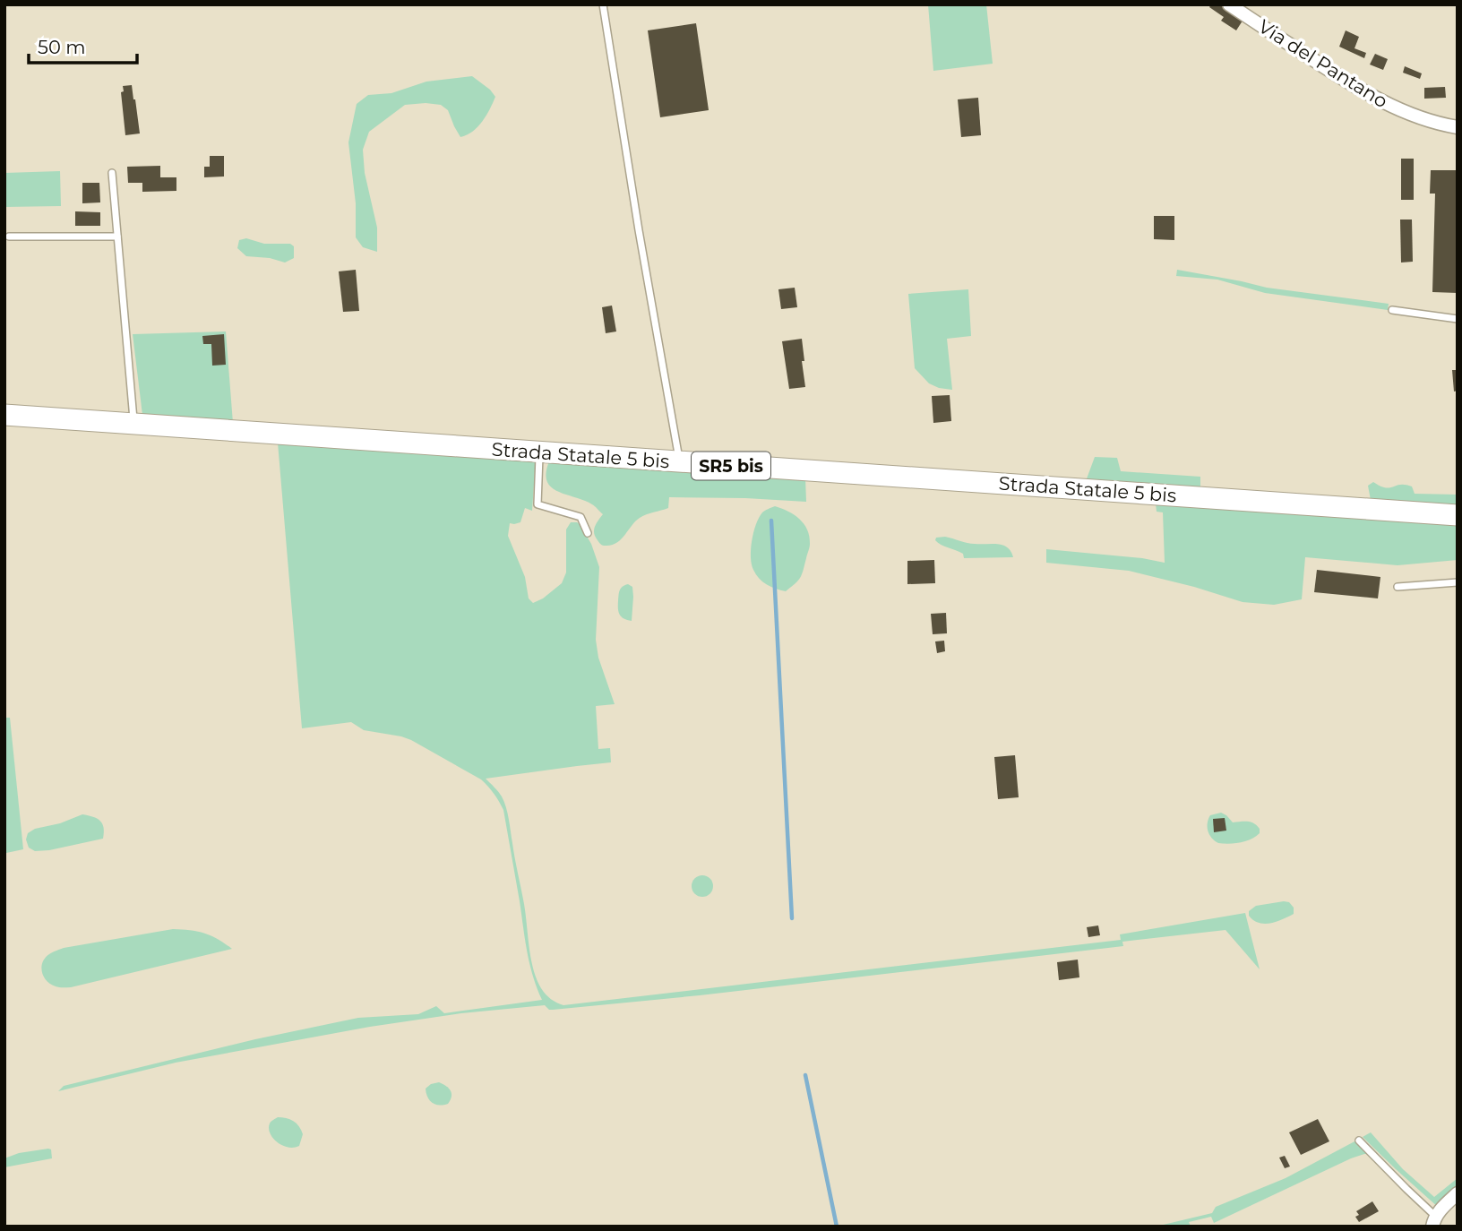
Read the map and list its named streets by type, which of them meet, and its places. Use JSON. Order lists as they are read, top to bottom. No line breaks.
{"streets":{"main road":["Strada Statale 5 bis","SR5 bis"],"street":["Via del Pantano"]},"scale_bar":"50 m"}
